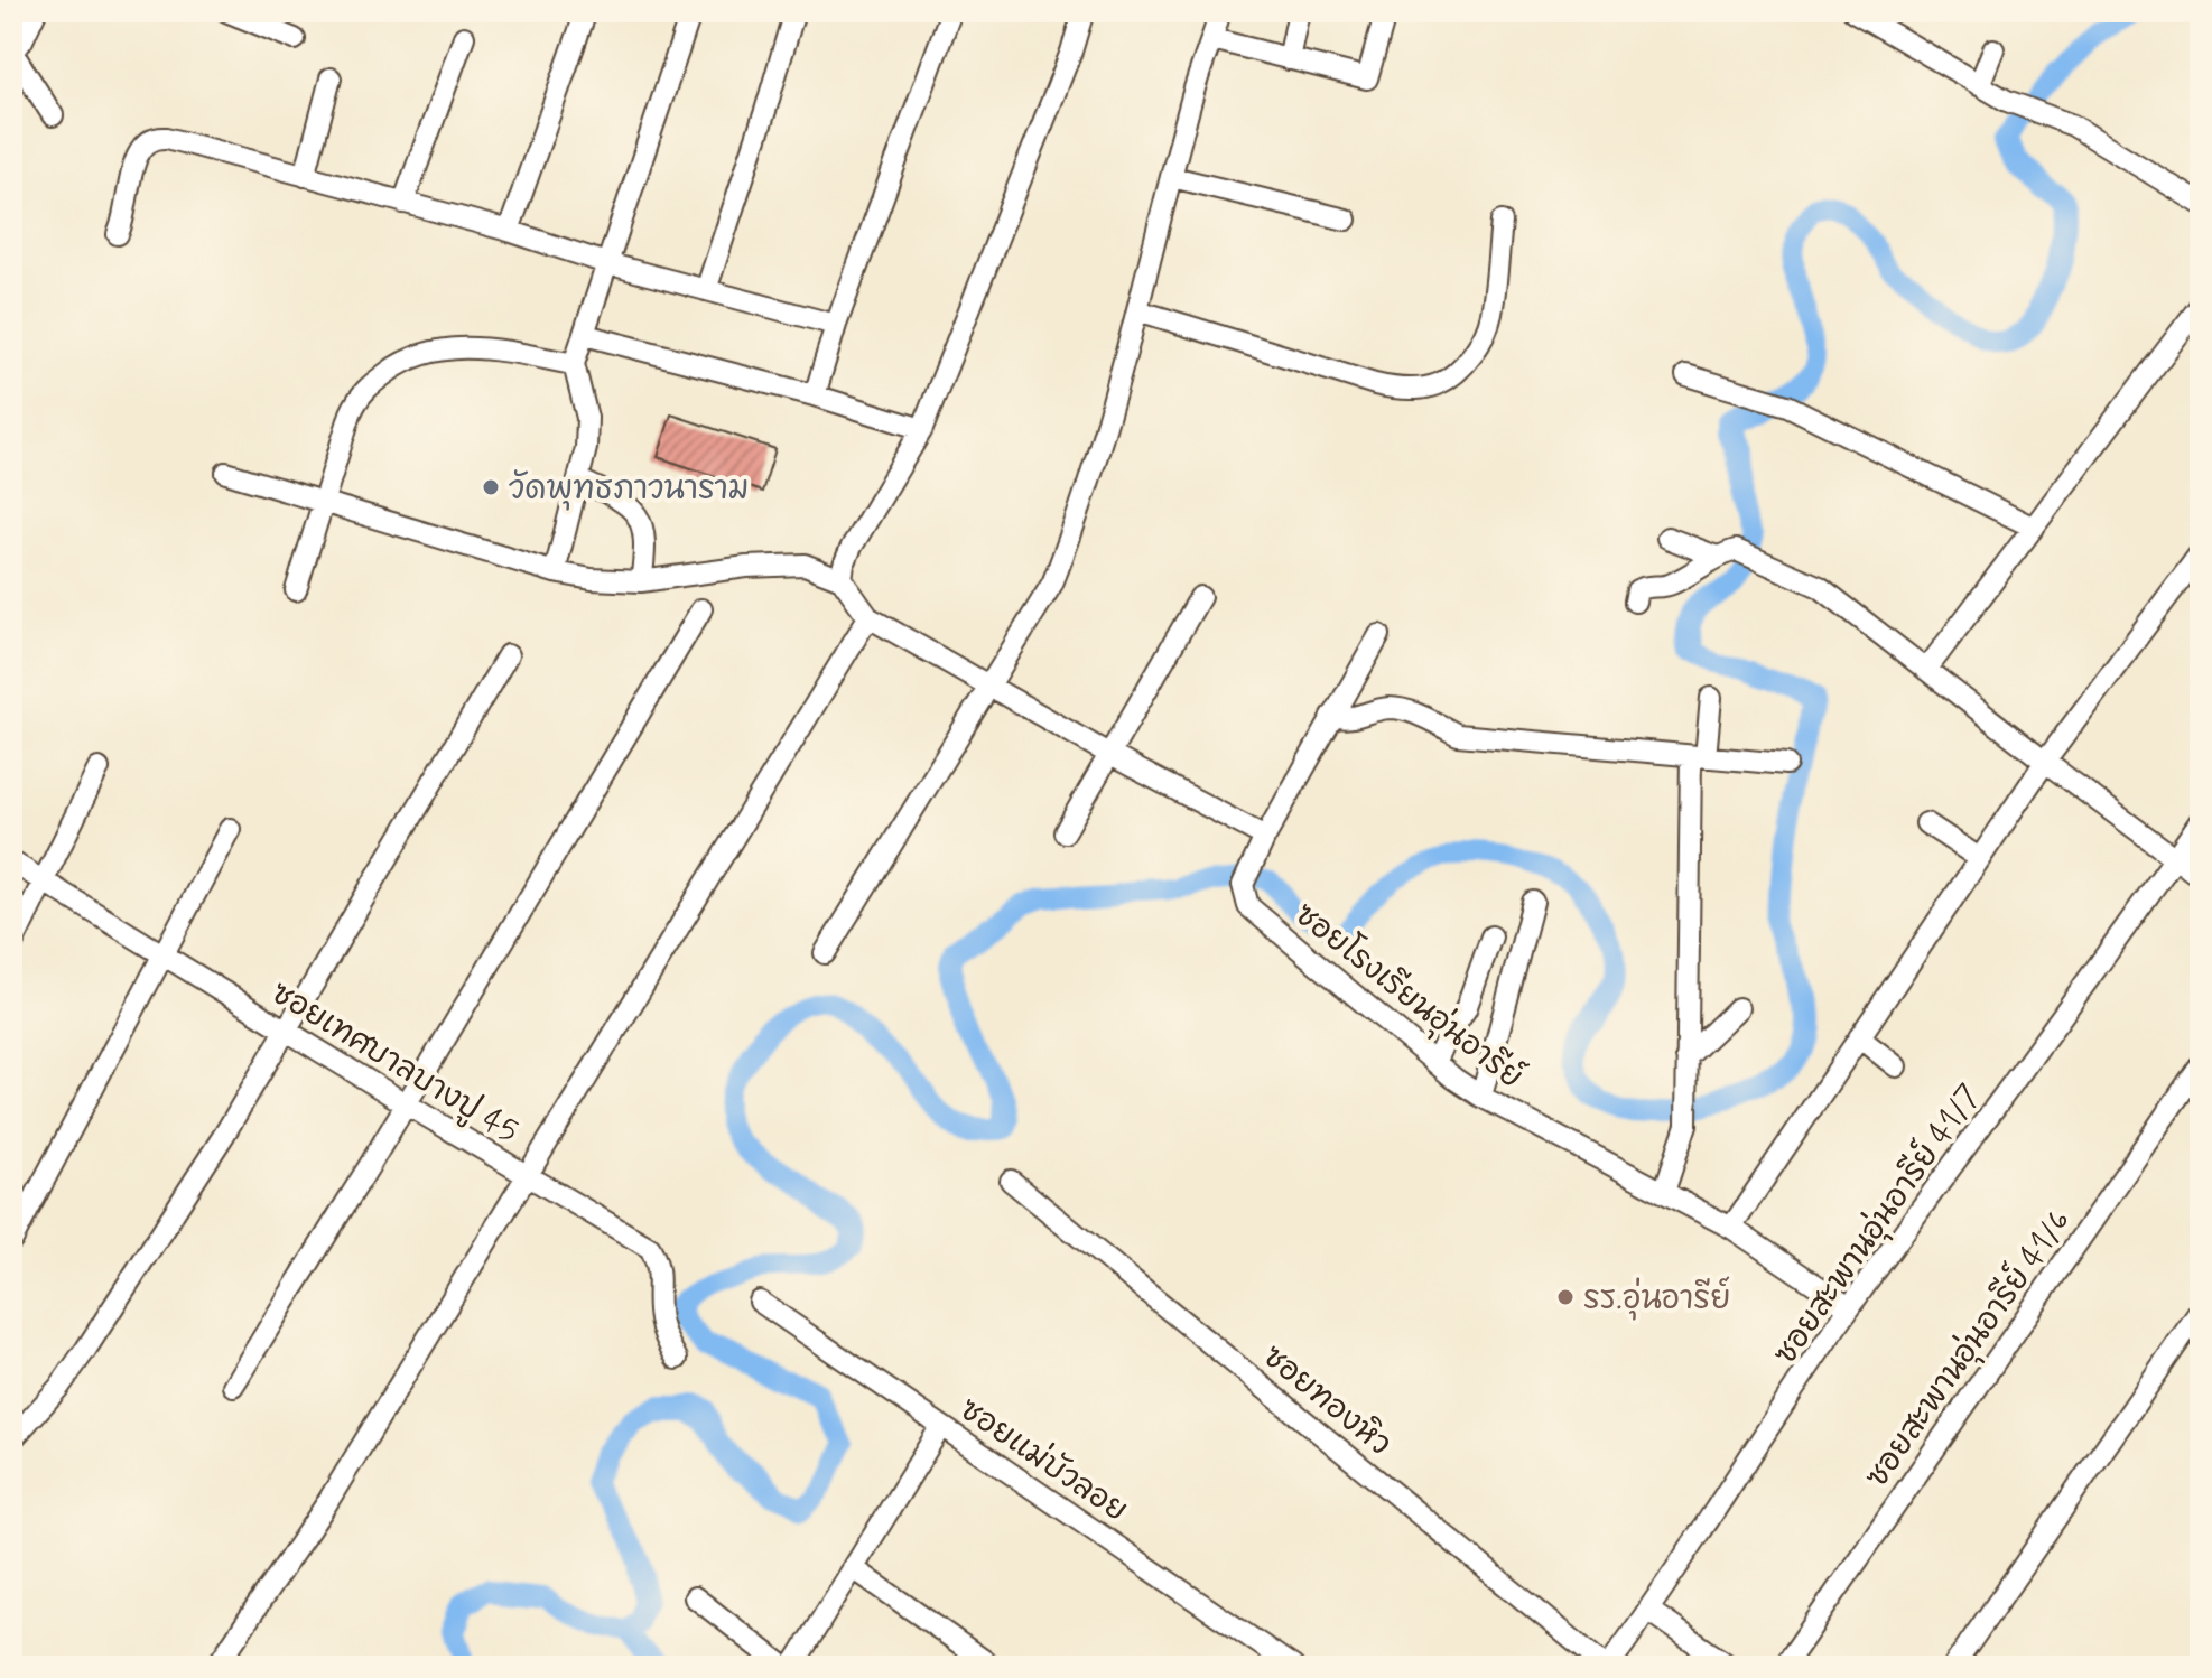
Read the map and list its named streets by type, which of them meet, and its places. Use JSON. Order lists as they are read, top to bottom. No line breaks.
{"streets":{"street":["ซอยโรงเรียนอุ่นอารีย์","ซอยเทศบาลบางปู 45","ซอยสะพานอุ่นอารีย์ 41/7","ซอยสะพานอุ่นอารีย์ 41/6","ซอยทองหิว","ซอยแม่บัวลอย"]},"crossings":[["ซอยโรงเรียนอุ่นอารีย์","ซอยสะพานอุ่นอารีย์ 41/7"],["ซอยสะพานอุ่นอารีย์ 41/7","ซอยทองหิว"]],"places":["วัดพุทธภาวนาราม","รร.อุ่นอารีย์"]}
